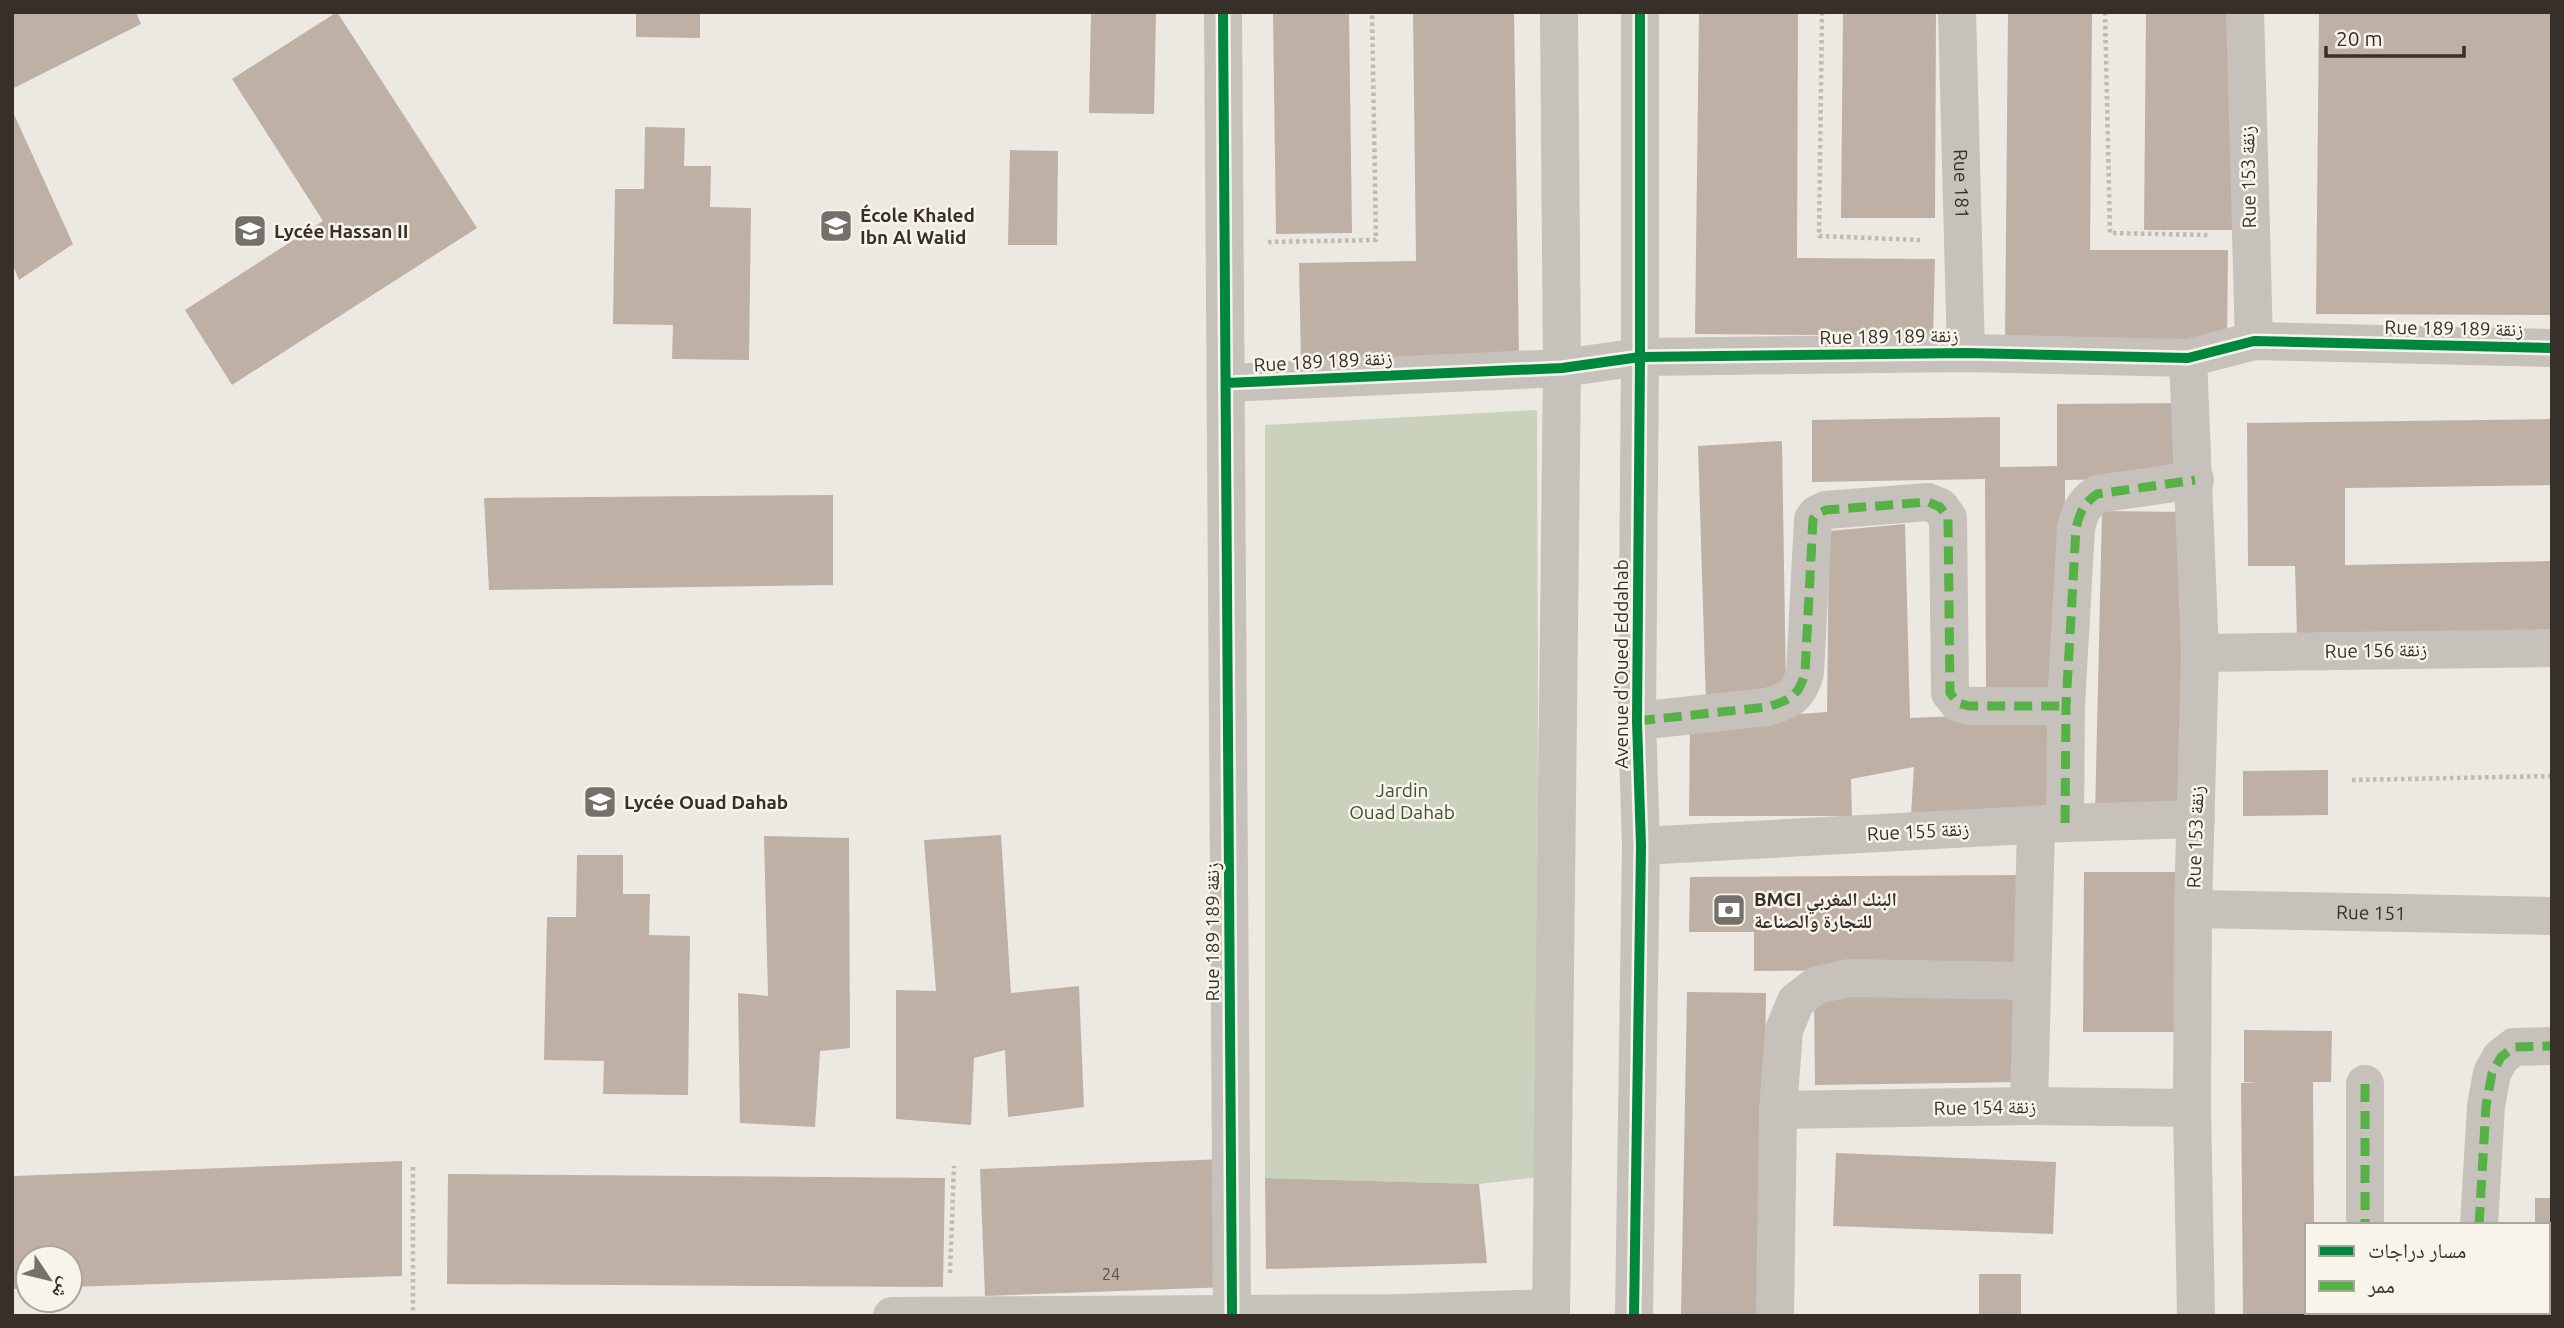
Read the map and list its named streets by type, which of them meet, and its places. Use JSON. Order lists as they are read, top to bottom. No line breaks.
{"streets":{"street":["Rue 153 زنقة","Rue 181","Rue 189 زنقة 189","Rue 156 زنقة","Avenue d'Oued Eddahab","Rue 155 زنقة","Rue 151","Rue 154 زنقة"]},"crossings":[["Rue 153 زنقة","Rue 189 زنقة 189"],["Rue 153 زنقة","Rue 156 زنقة"],["Rue 153 زنقة","Rue 155 زنقة"],["Rue 153 زنقة","Rue 151"],["Rue 153 زنقة","Rue 154 زنقة"],["Rue 181","Rue 189 زنقة 189"],["Rue 189 زنقة 189","Avenue d'Oued Eddahab"],["Avenue d'Oued Eddahab","Rue 155 زنقة"]],"parks":["Jardin Ouad Dahab"],"places":{"school or university":["École Khaled Ibn Al Walid","Lycée Hassan II","Lycée Ouad Dahab"],"bank":["BMCI البنك المغربي للتجارة والصناعة"]},"house_numbers":["24"],"legend":["مسار دراجات","ممر"],"scale_bar":"20 m","north":"bottom right"}
